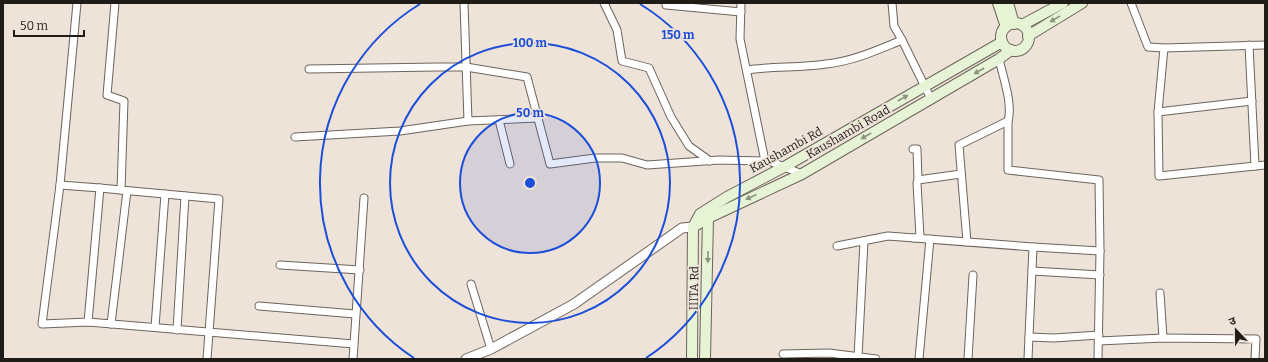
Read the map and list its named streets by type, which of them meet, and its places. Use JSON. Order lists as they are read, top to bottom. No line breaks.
{"streets":{"main road":["Kaushambi Road","Kaushambi Rd","IIITA Rd"]},"crossings":[["Kaushambi Road","Kaushambi Rd"],["Kaushambi Road","IIITA Rd"],["Kaushambi Rd","IIITA Rd"]],"one_way":["Kaushambi Road","Kaushambi Rd"],"scale_bar":"50 m","north":"top","rings":["150 m","100 m","50 m"]}
